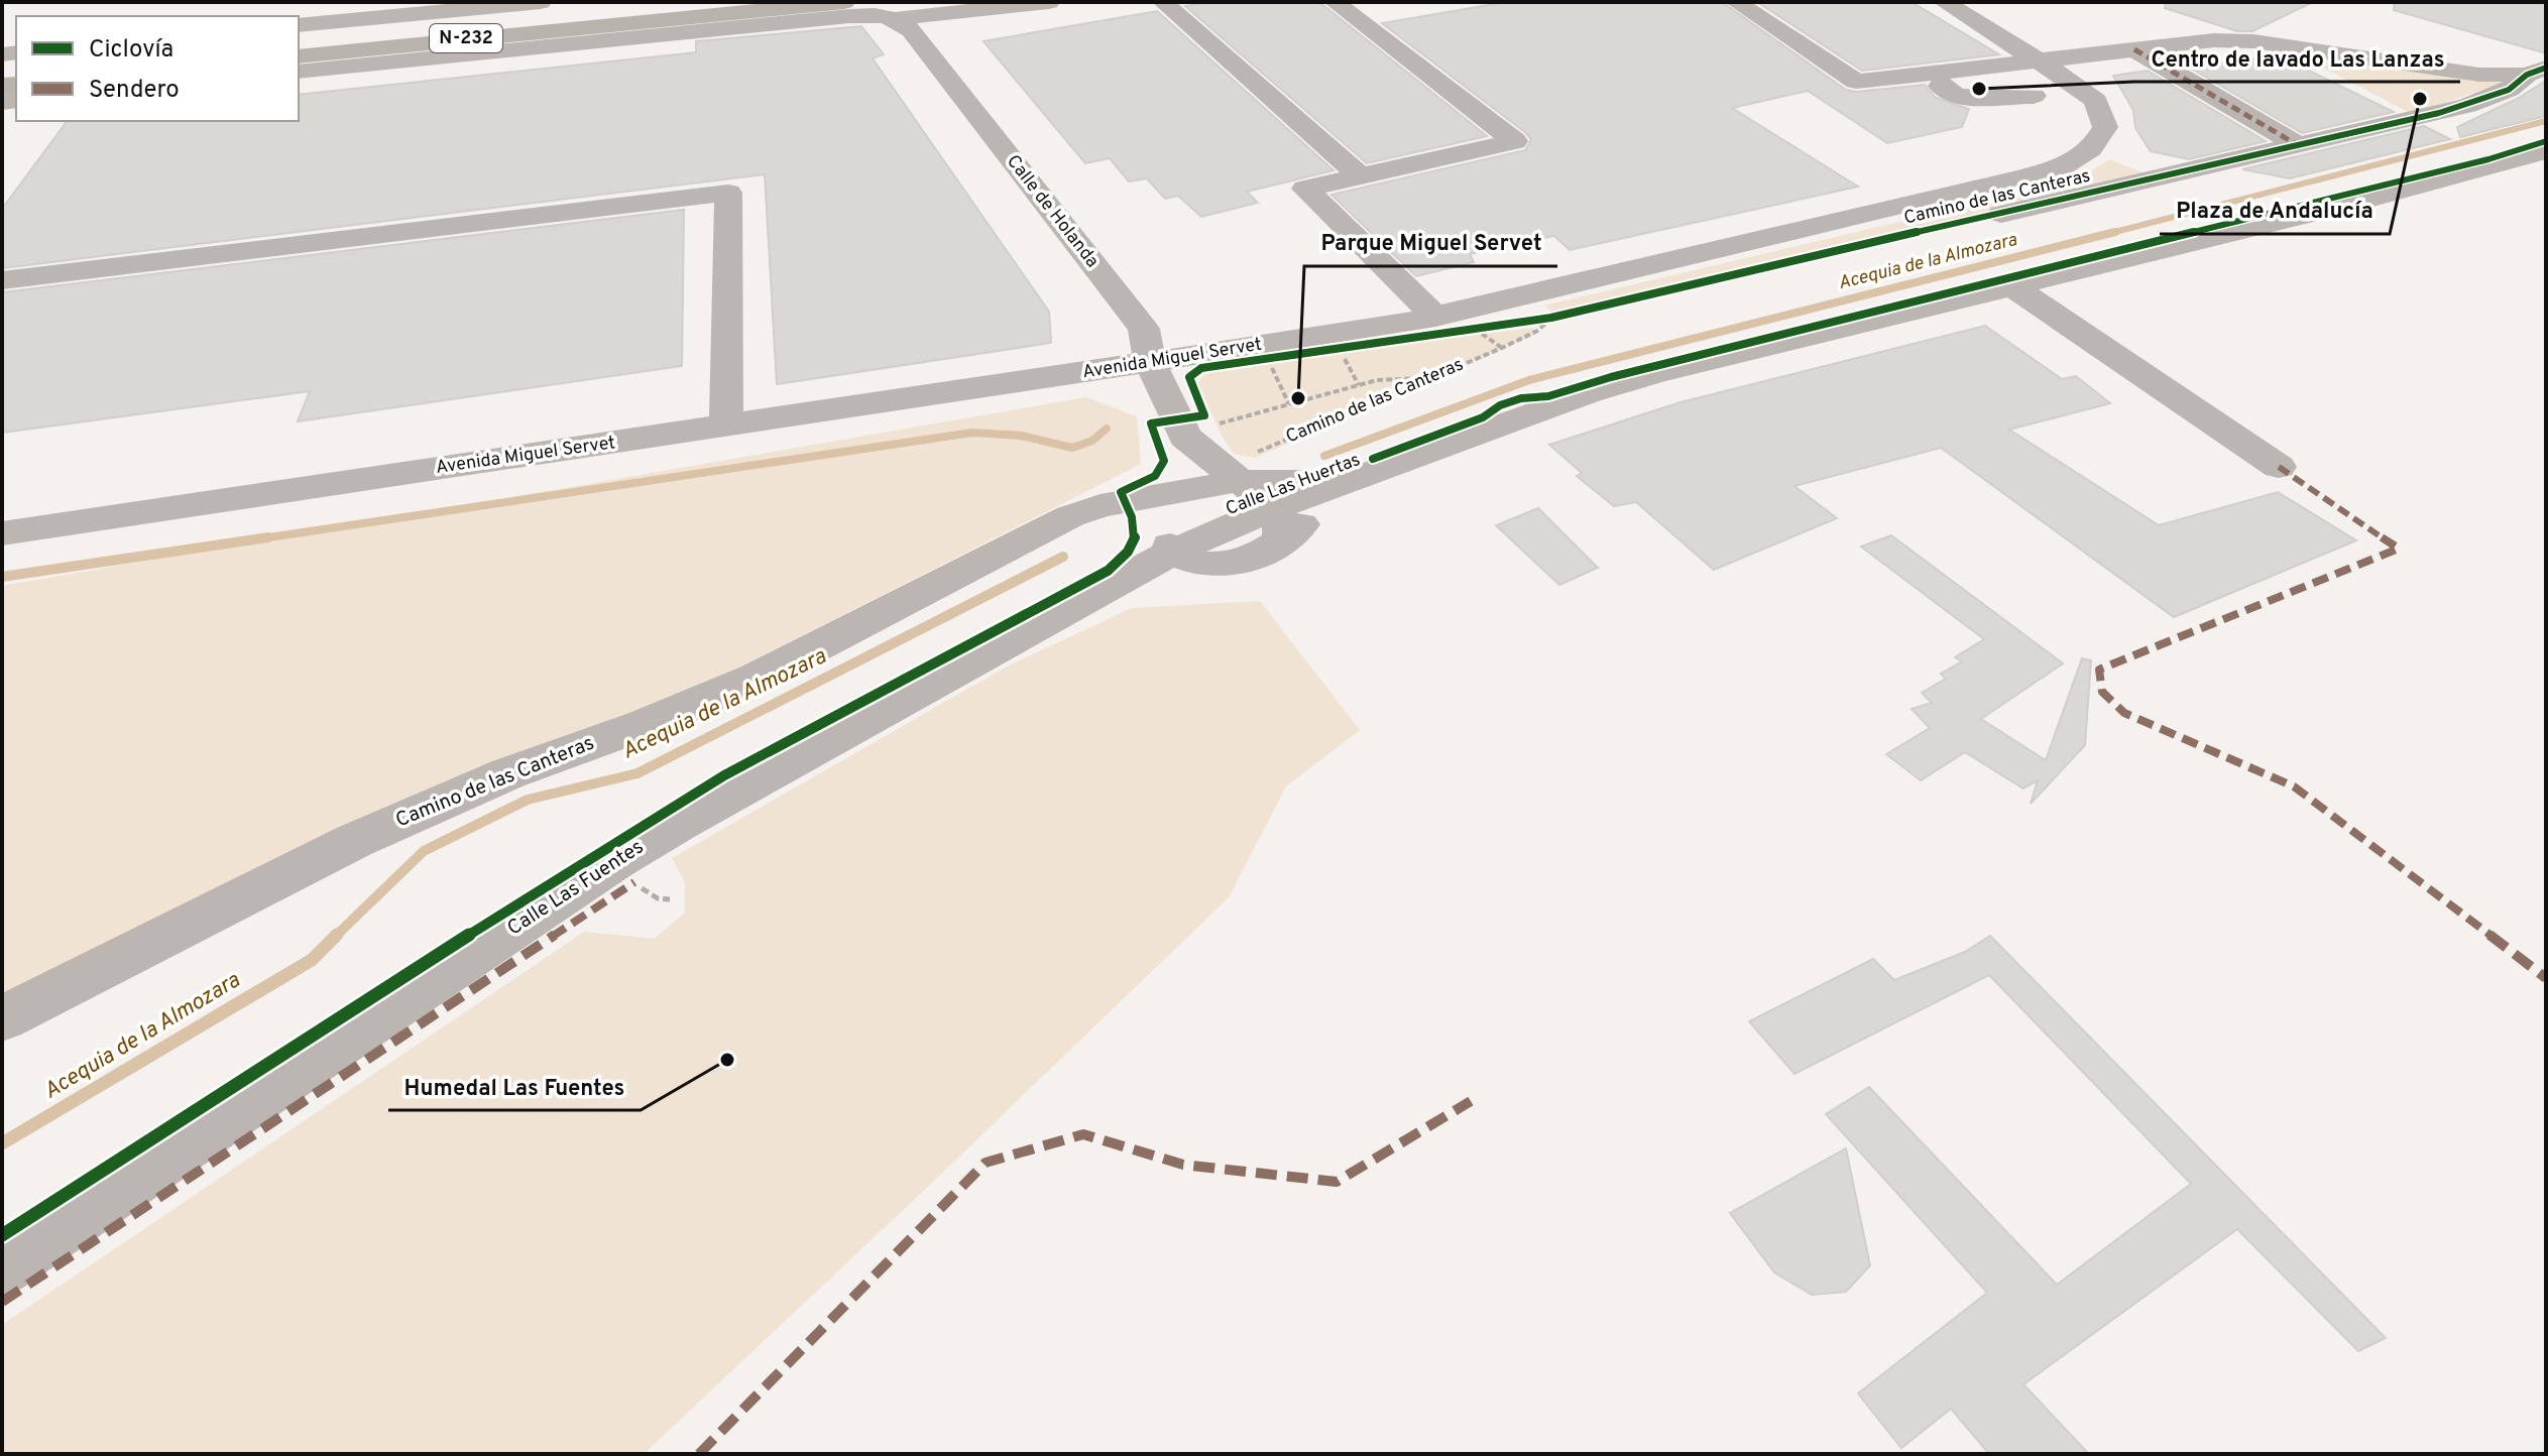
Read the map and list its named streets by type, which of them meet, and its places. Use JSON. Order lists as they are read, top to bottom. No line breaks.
{"streets":{"highway":["N-232"],"street":["Camino de las Canteras","Calle de Holanda","Avenida Miguel Servet","Calle Las Huertas","Calle Las Fuentes"]},"crossings":[["Camino de las Canteras","Calle de Holanda"],["Camino de las Canteras","Avenida Miguel Servet"],["Camino de las Canteras","Calle Las Fuentes"],["Calle de Holanda","Avenida Miguel Servet"]],"water":["Acequia de la Almozara"],"places":["Centro de lavado Las Lanzas","Plaza de Andalucía","Parque Miguel Servet","Humedal Las Fuentes"],"legend":["Ciclovía","Sendero"]}
